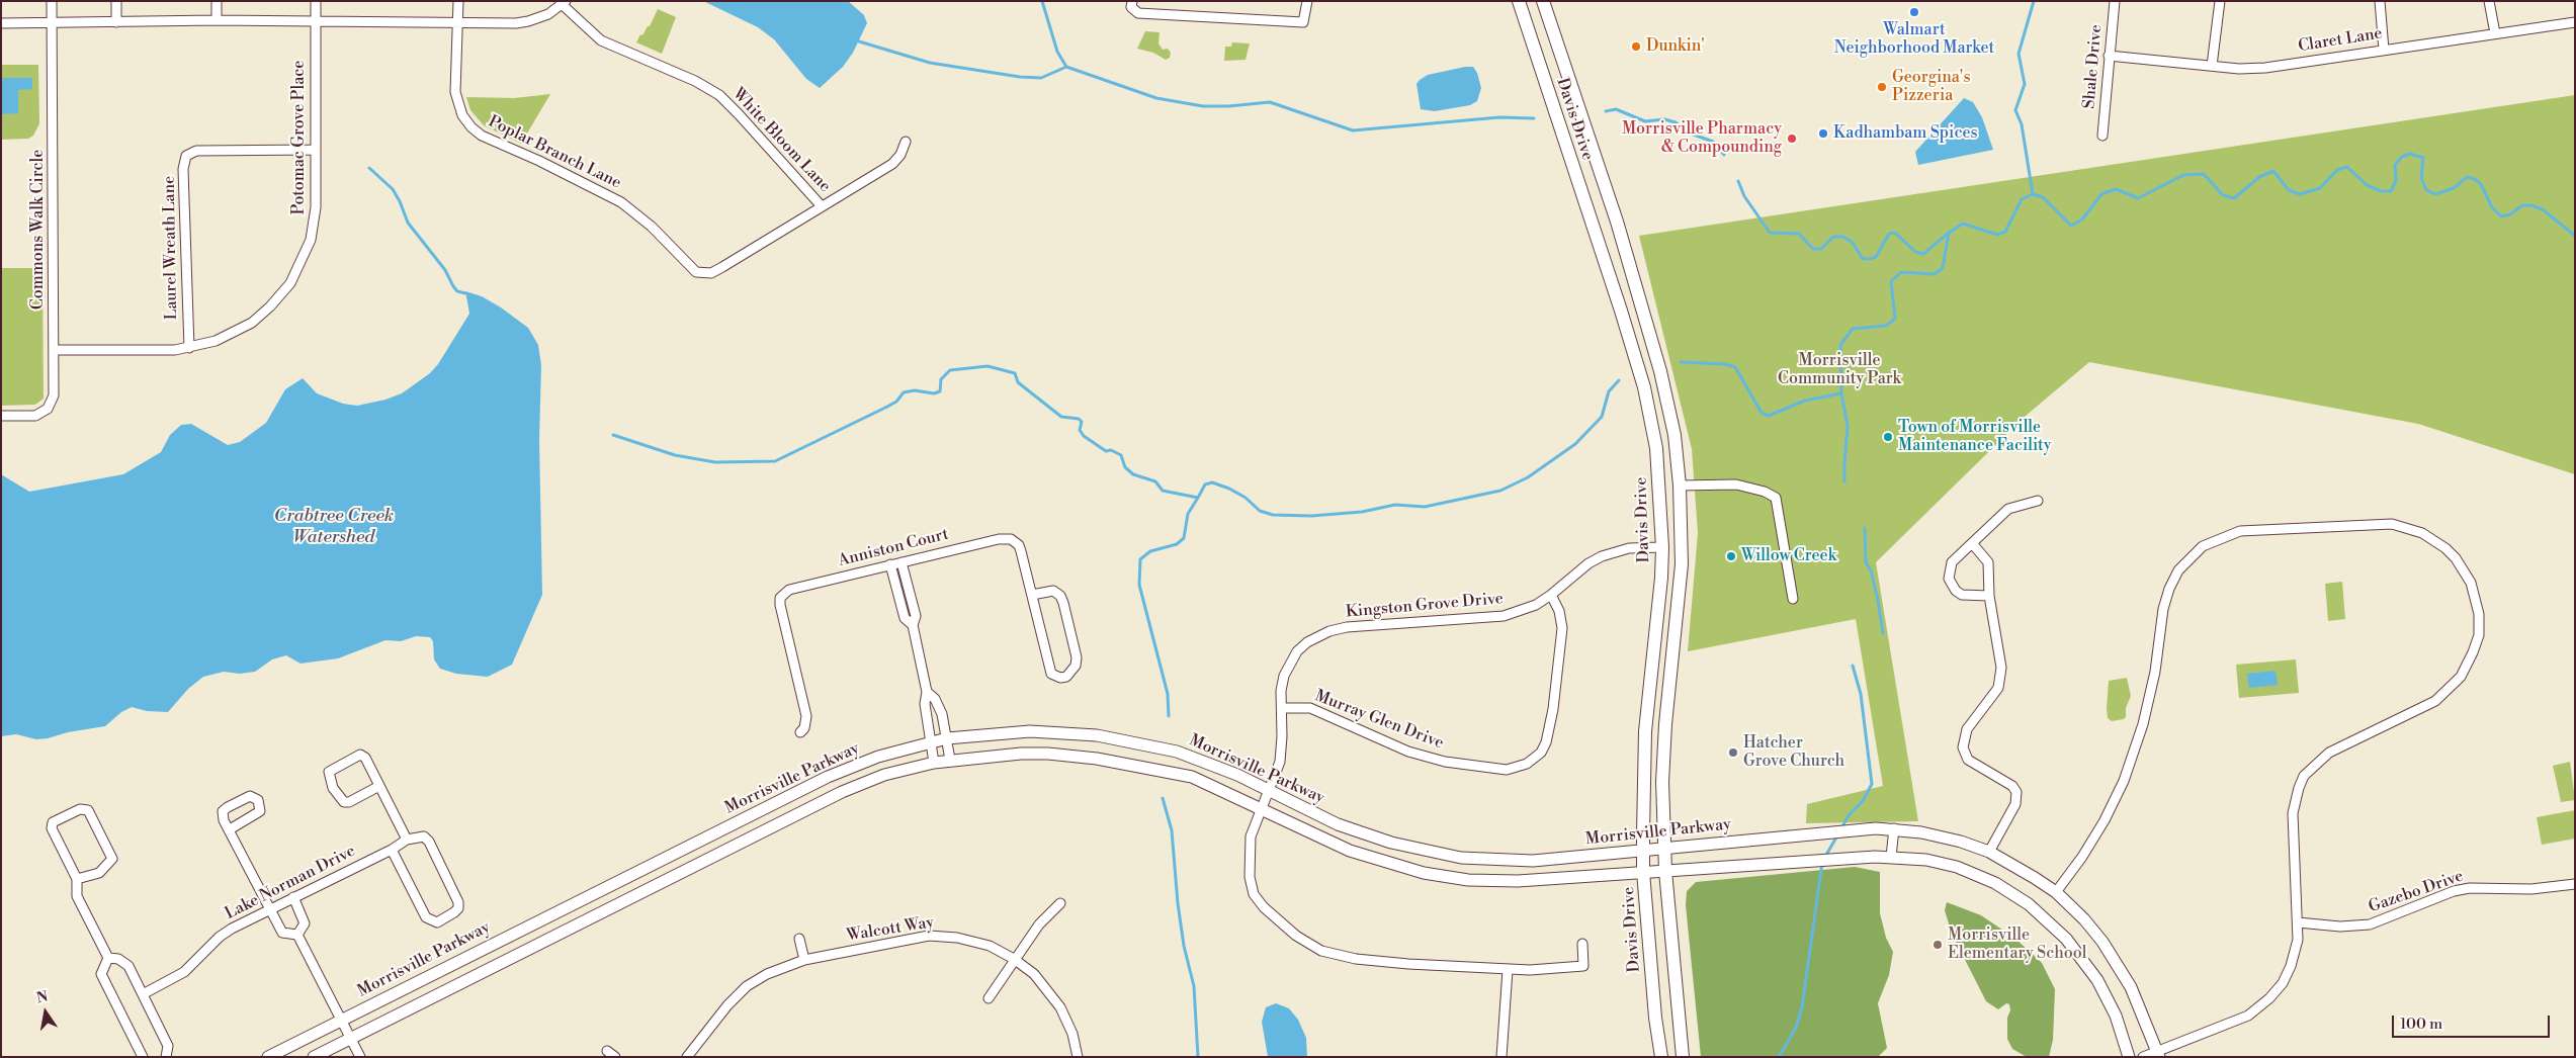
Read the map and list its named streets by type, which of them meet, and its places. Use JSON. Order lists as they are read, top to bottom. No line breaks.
{"streets":{"main road":["Davis Drive","Morrisville Parkway"],"street":["Claret Lane","Shale Drive","Potomac Grove Place","White Bloom Lane","Poplar Branch Lane","Commons Walk Circle","Laurel Wreath Lane","Anniston Court","Kingston Grove Drive","Murray Glen Drive","Lake Norman Drive","Gazebo Drive","Walcott Way"]},"crossings":[["Claret Lane","Shale Drive"],["Davis Drive","Kingston Grove Drive"],["Davis Drive","Morrisville Parkway"],["Potomac Grove Place","Commons Walk Circle"],["Potomac Grove Place","Laurel Wreath Lane"],["White Bloom Lane","Poplar Branch Lane"],["Kingston Grove Drive","Murray Glen Drive"],["Kingston Grove Drive","Morrisville Parkway"]],"water":["Crabtree Creek Watershed"],"parks":["Morrisville Community Park"],"places":["Walmart Neighborhood Market","Dunkin'","Georgina's Pizzeria","Kadhambam Spices","Morrisville Pharmacy & Compounding","Town of Morrisville Maintenance Facility","Willow Creek","Hatcher Grove Church","Morrisville Elementary School"],"scale_bar":"100 m","north":"top"}
